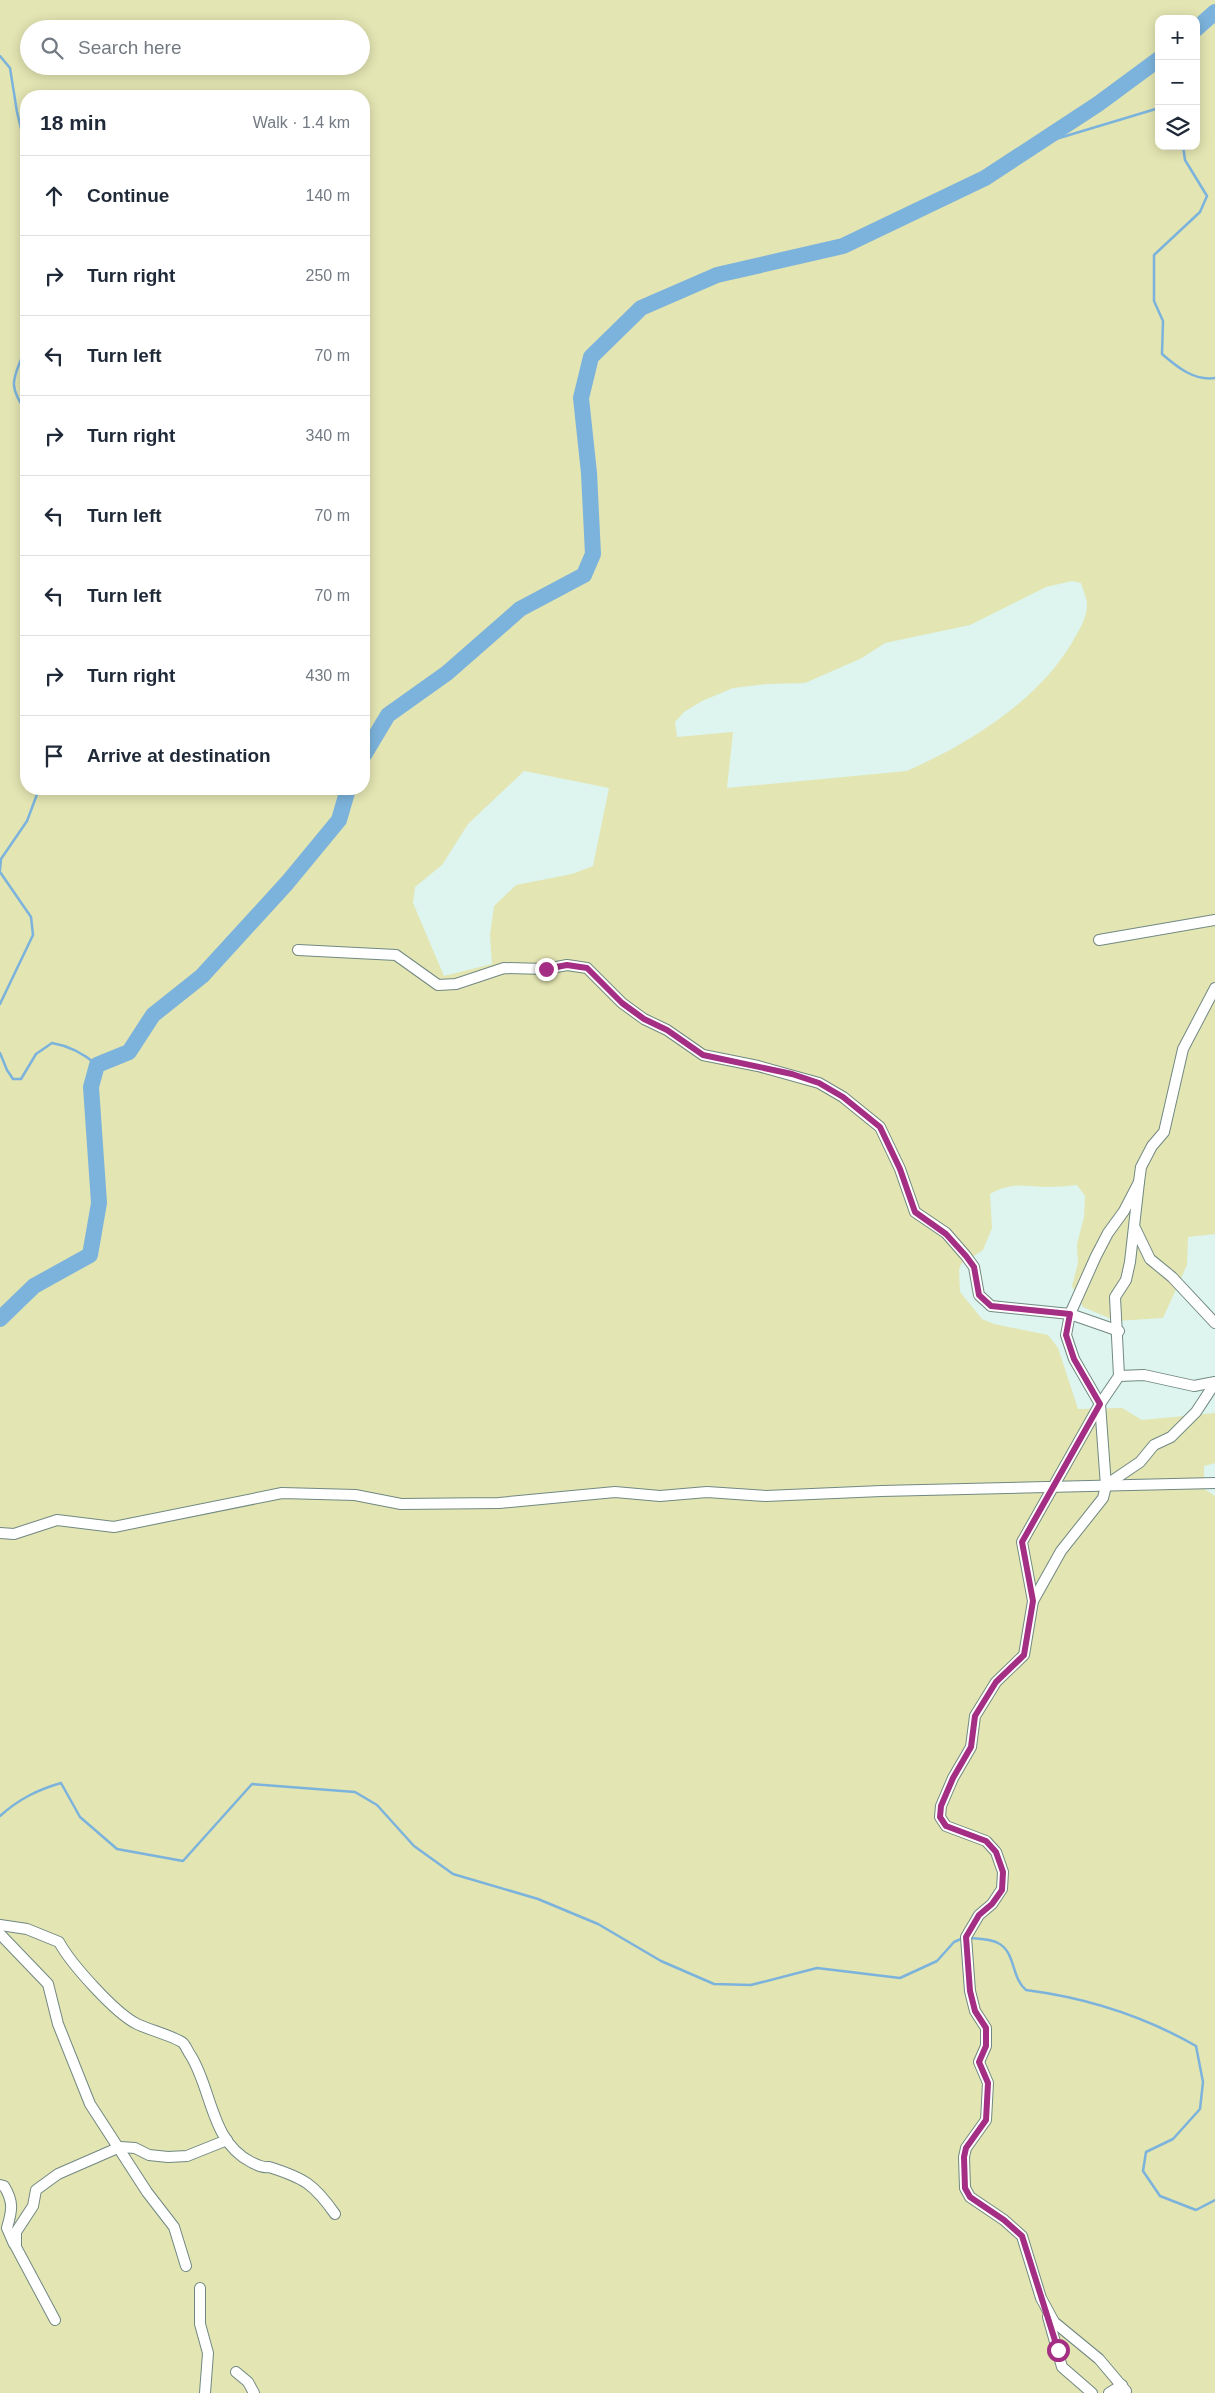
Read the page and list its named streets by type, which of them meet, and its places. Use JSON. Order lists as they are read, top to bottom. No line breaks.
{"page":{"map_buttons":["+","−"],"search":"Search here","heading":["18 min","Walk · 1.4 km"],"list":[["Continue","140 m"],["Turn right","250 m"],["Turn left","70 m"],["Turn right","340 m"],["Turn left","70 m"],["Turn left","70 m"],["Turn right","430 m"],"Arrive at destination"]}}
